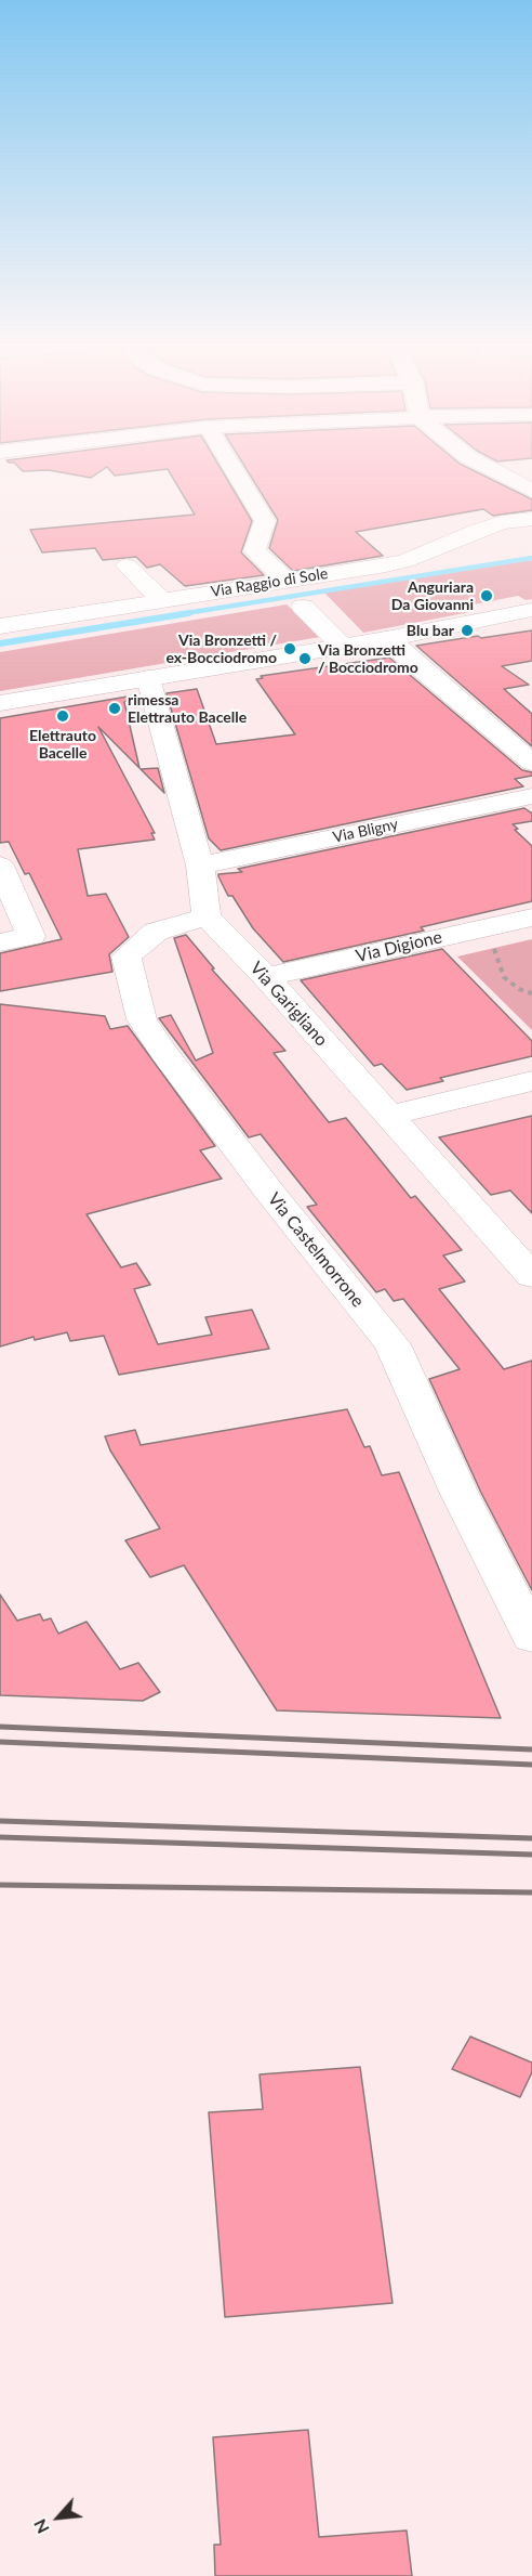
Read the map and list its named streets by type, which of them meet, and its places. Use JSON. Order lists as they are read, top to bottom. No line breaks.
{"streets":{"street":["Via Raggio di Sole","Via Bligny","Via Digione","Via Garigliano","Via Castelmorrone"]},"crossings":[["Via Digione","Via Garigliano"],["Via Garigliano","Via Castelmorrone"]],"places":["Anguriara Da Giovanni","Blu bar","Via Bronzetti / ex-Bocciodromo","Via Bronzetti / Bocciodromo","rimessa Elettrauto Bacelle","Elettrauto Bacelle"],"north":"bottom left"}
